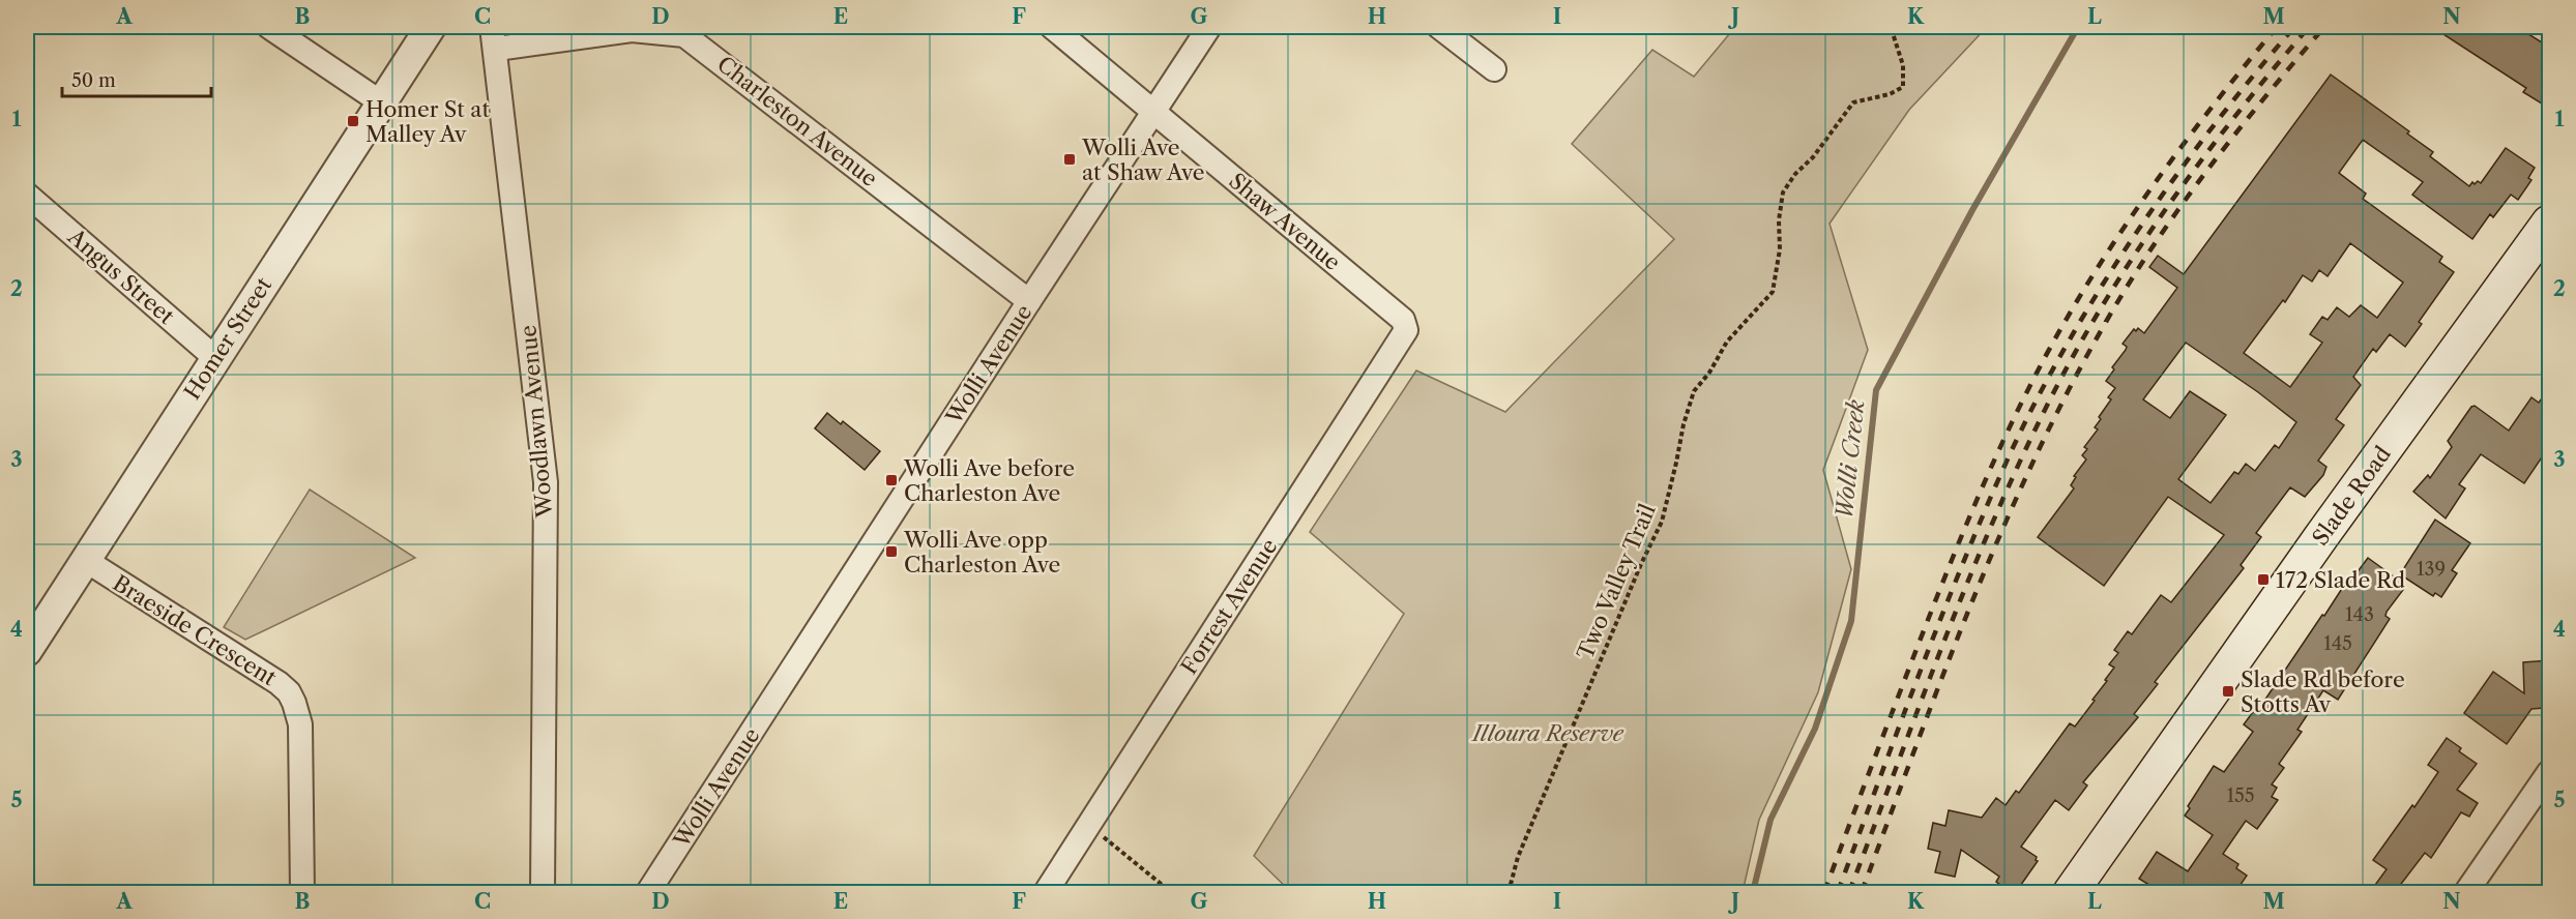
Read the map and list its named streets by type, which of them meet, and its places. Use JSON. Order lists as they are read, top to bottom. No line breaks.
{"streets":{"main road":["Slade Road"],"street":["Charleston Avenue","Shaw Avenue","Angus Street","Homer Street","Wolli Avenue","Woodlawn Avenue","Forrest Avenue","Braeside Crescent"],"path":["Two Valley Trail"]},"crossings":[["Charleston Avenue","Wolli Avenue"],["Charleston Avenue","Woodlawn Avenue"],["Shaw Avenue","Wolli Avenue"],["Shaw Avenue","Forrest Avenue"],["Angus Street","Homer Street"],["Homer Street","Braeside Crescent"]],"water":["Wolli Creek"],"parks":["Illoura Reserve"],"places":{"transit":["Homer St at Malley Av","Wolli Ave at Shaw Ave","Wolli Ave before Charleston Ave","Wolli Ave opp Charleston Ave","172 Slade Rd","Slade Rd before Stotts Av"]},"house_numbers":["139","143","145","155"],"scale_bar":"50 m","grid":{"columns":["A","B","C","D","E","F","G","H","I","J","K","L","M","N"],"rows":["1","2","3","4","5"]}}
